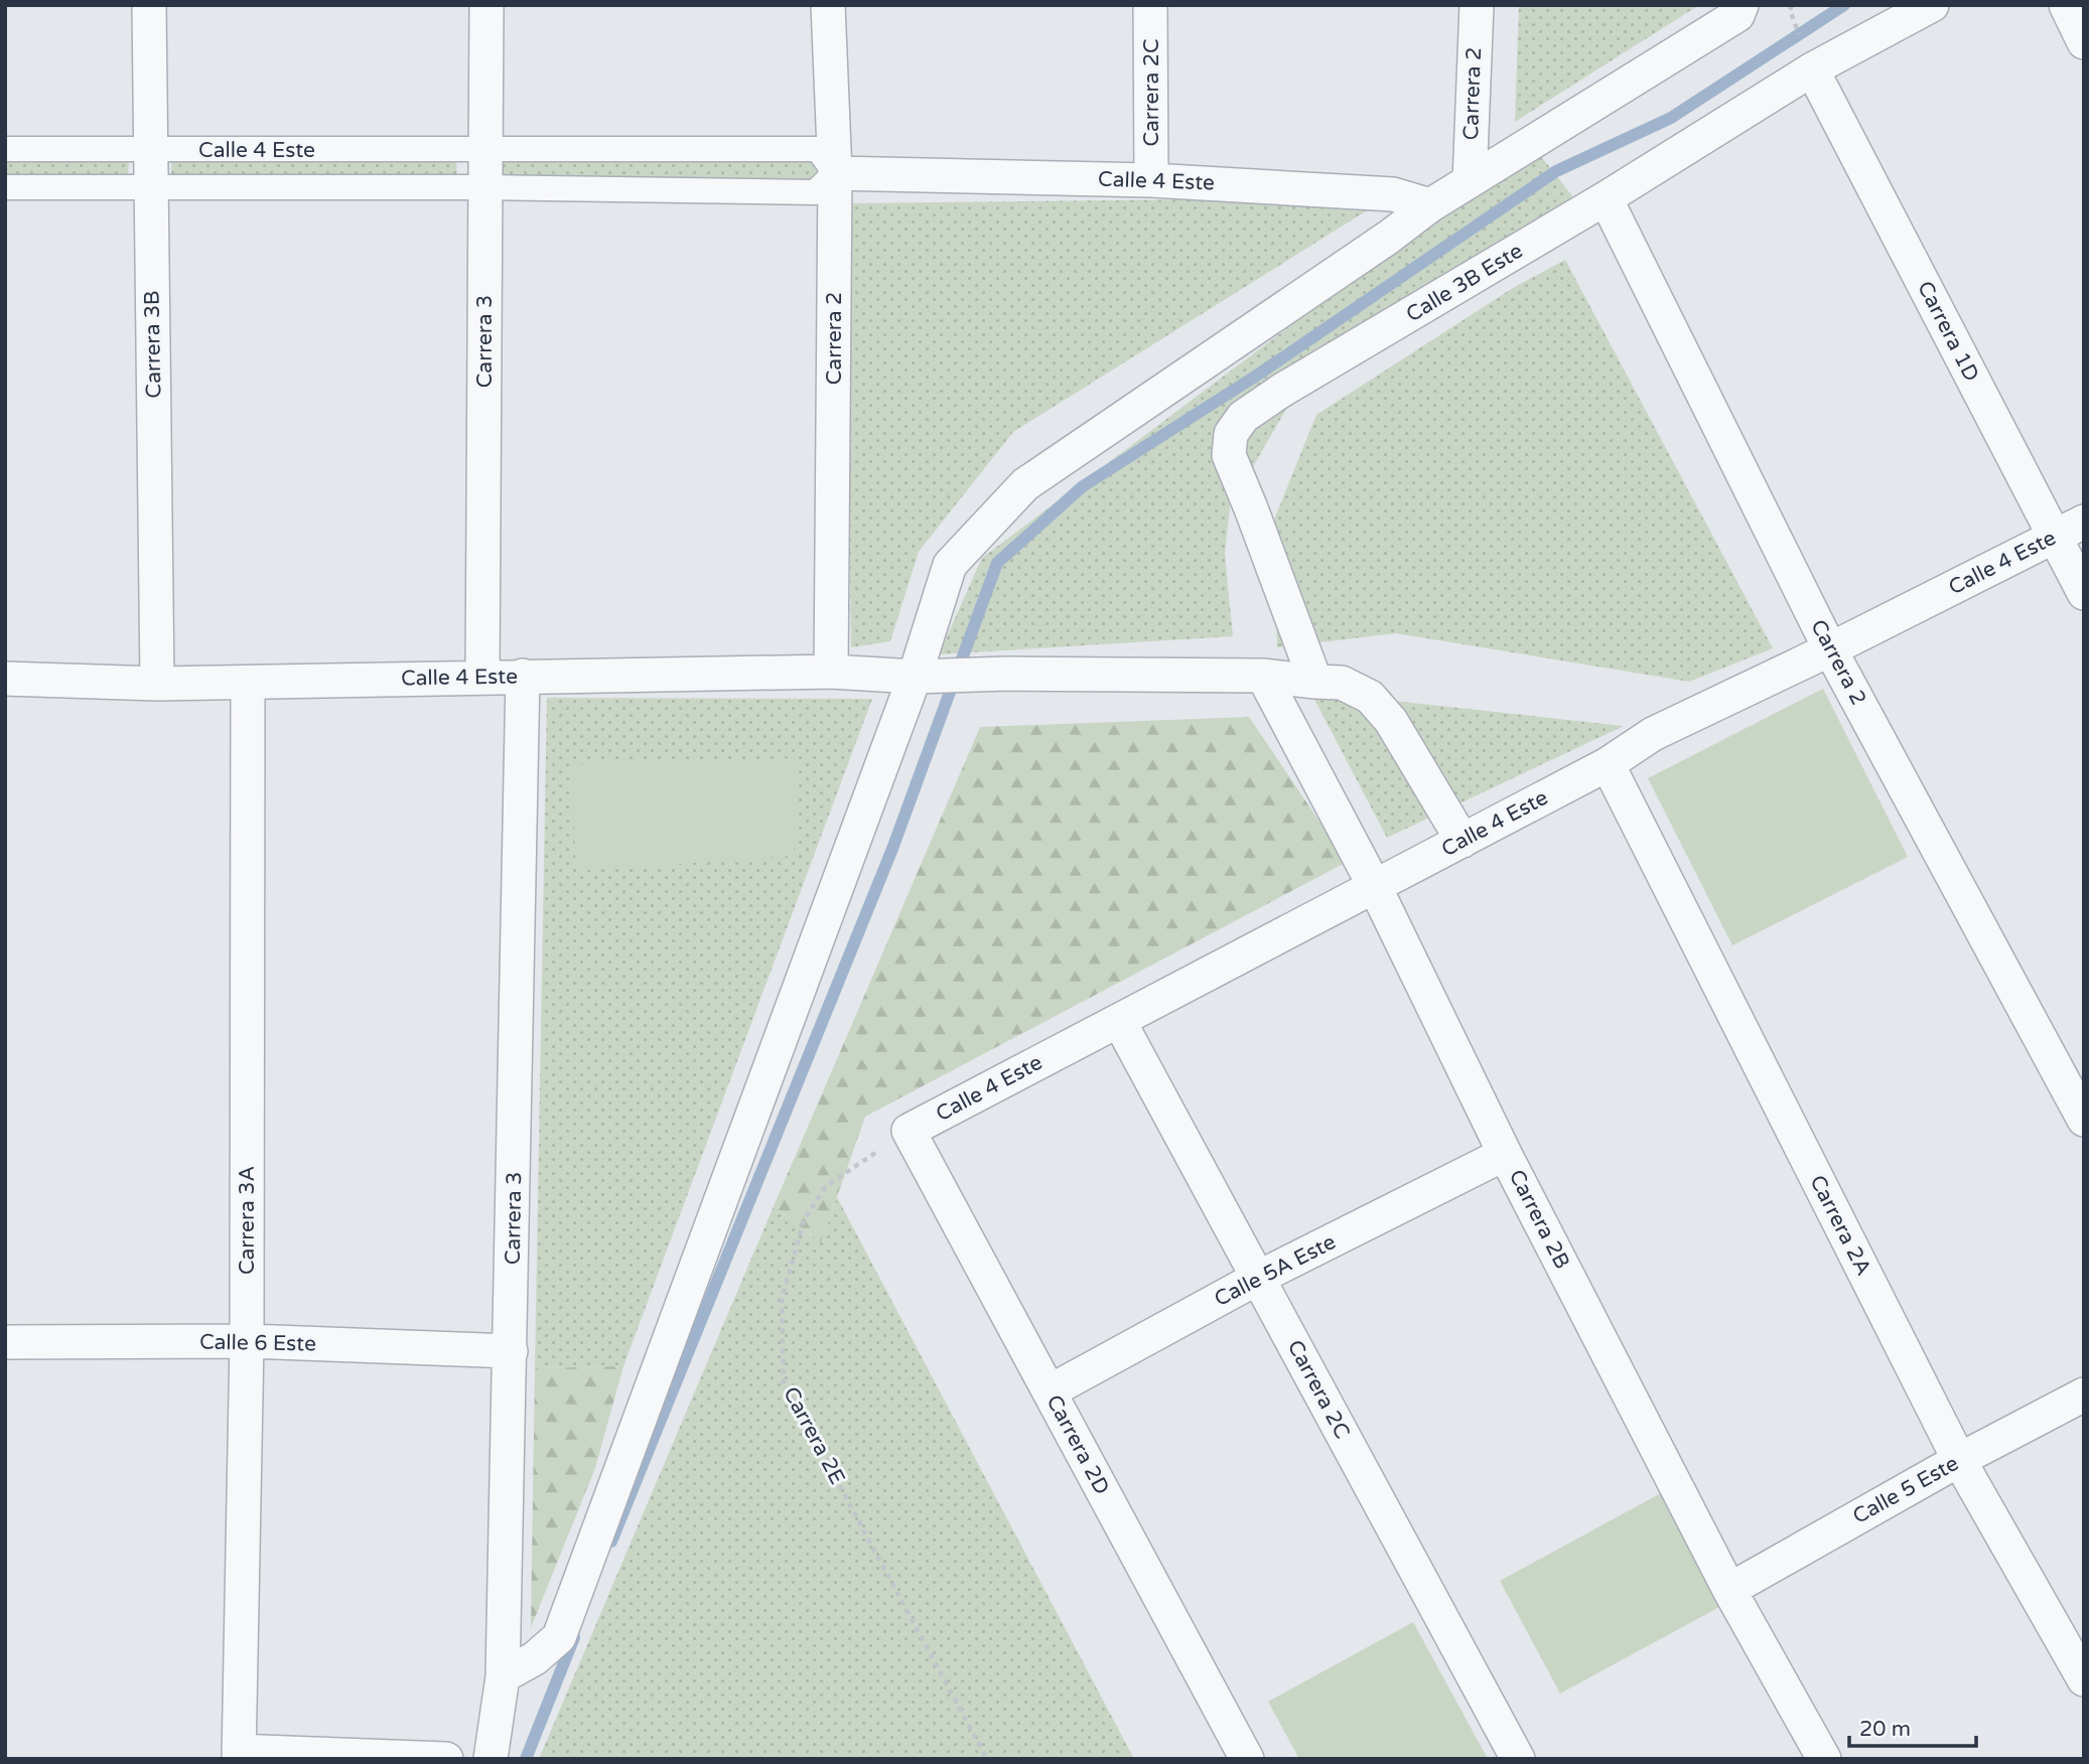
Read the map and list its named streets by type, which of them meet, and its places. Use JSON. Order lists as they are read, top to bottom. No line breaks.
{"streets":{"street":["Carrera 2C","Carrera 2","Calle 4 Este","Calle 3B Este","Carrera 1D","Carrera 3","Carrera 3B","Carrera 2B","Carrera 3A","Carrera 2A","Calle 5A Este","Calle 6 Este","Carrera 2D","Calle 5 Este"],"path":["Carrera 2E"]},"crossings":[["Carrera 2C","Calle 4 Este"],["Carrera 2C","Calle 5A Este"],["Carrera 2","Calle 4 Este"],["Carrera 2","Calle 3B Este"],["Calle 4 Este","Calle 3B Este"],["Calle 4 Este","Carrera 1D"],["Calle 4 Este","Carrera 3"],["Calle 4 Este","Carrera 3B"],["Calle 4 Este","Carrera 2B"],["Calle 4 Este","Carrera 3A"],["Calle 4 Este","Carrera 2A"],["Calle 4 Este","Carrera 2E"],["Calle 4 Este","Carrera 2D"],["Calle 3B Este","Carrera 1D"],["Carrera 3","Calle 6 Este"],["Carrera 2B","Calle 5A Este"],["Carrera 2B","Calle 5 Este"],["Carrera 3A","Calle 6 Este"],["Carrera 2A","Calle 5 Este"],["Calle 5A Este","Carrera 2D"],["Carrera 2E","Carrera 2D"]],"scale_bar":"20 m"}
